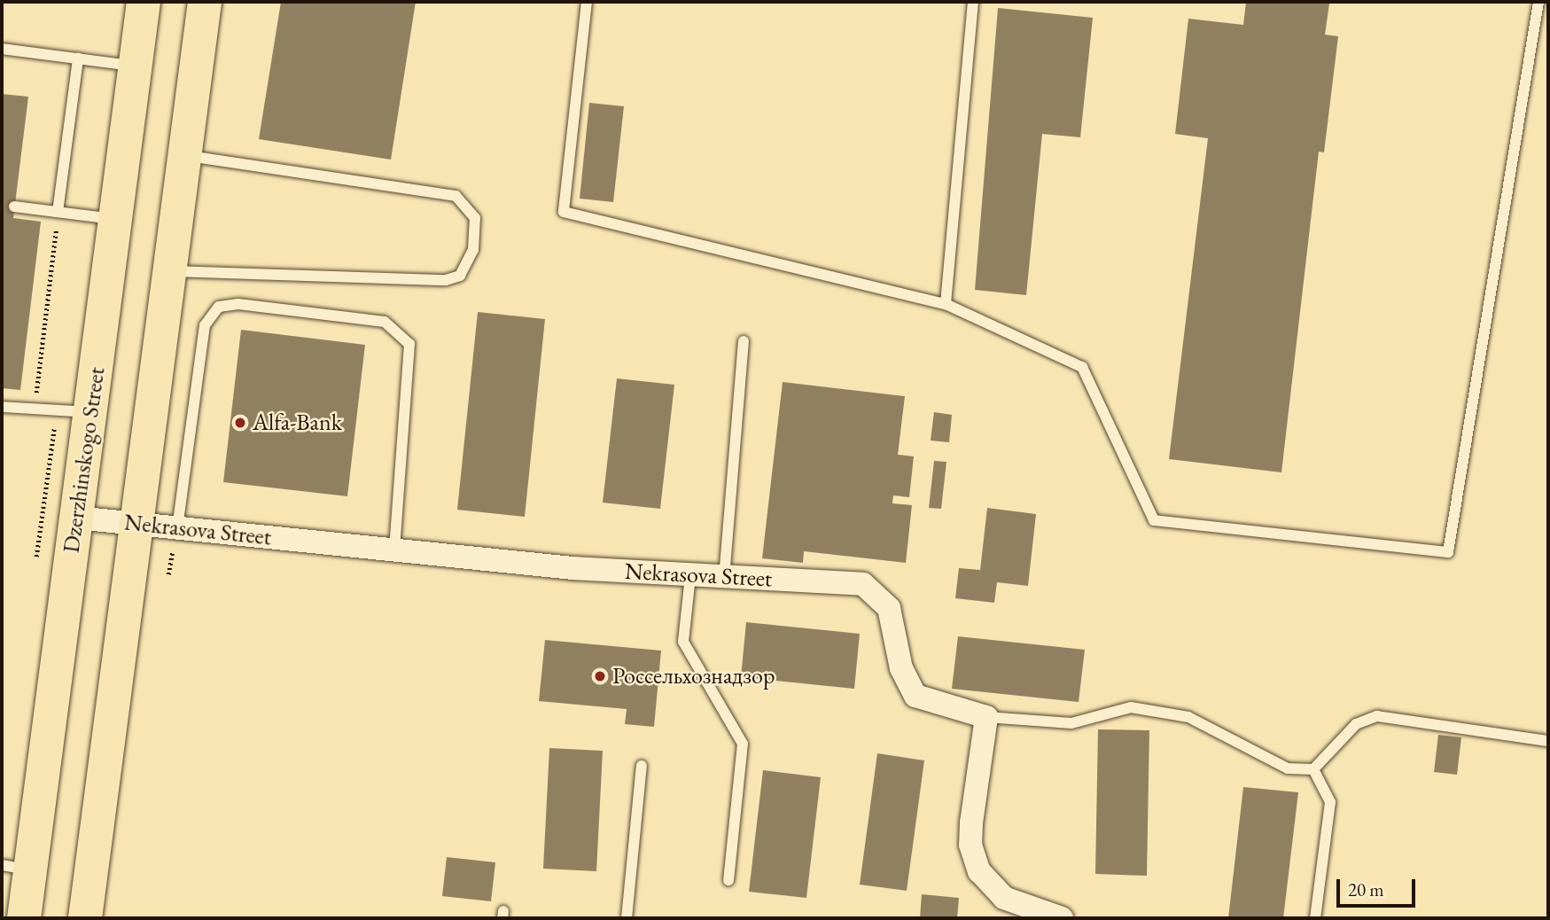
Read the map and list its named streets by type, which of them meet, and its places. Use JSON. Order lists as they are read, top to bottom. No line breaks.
{"streets":{"main road":["Dzerzhinskogo Street"],"street":["Nekrasova Street"]},"crossings":[["Dzerzhinskogo Street","Nekrasova Street"]],"places":["Alfa-Bank","Россельхознадзор"],"scale_bar":"20 m"}
